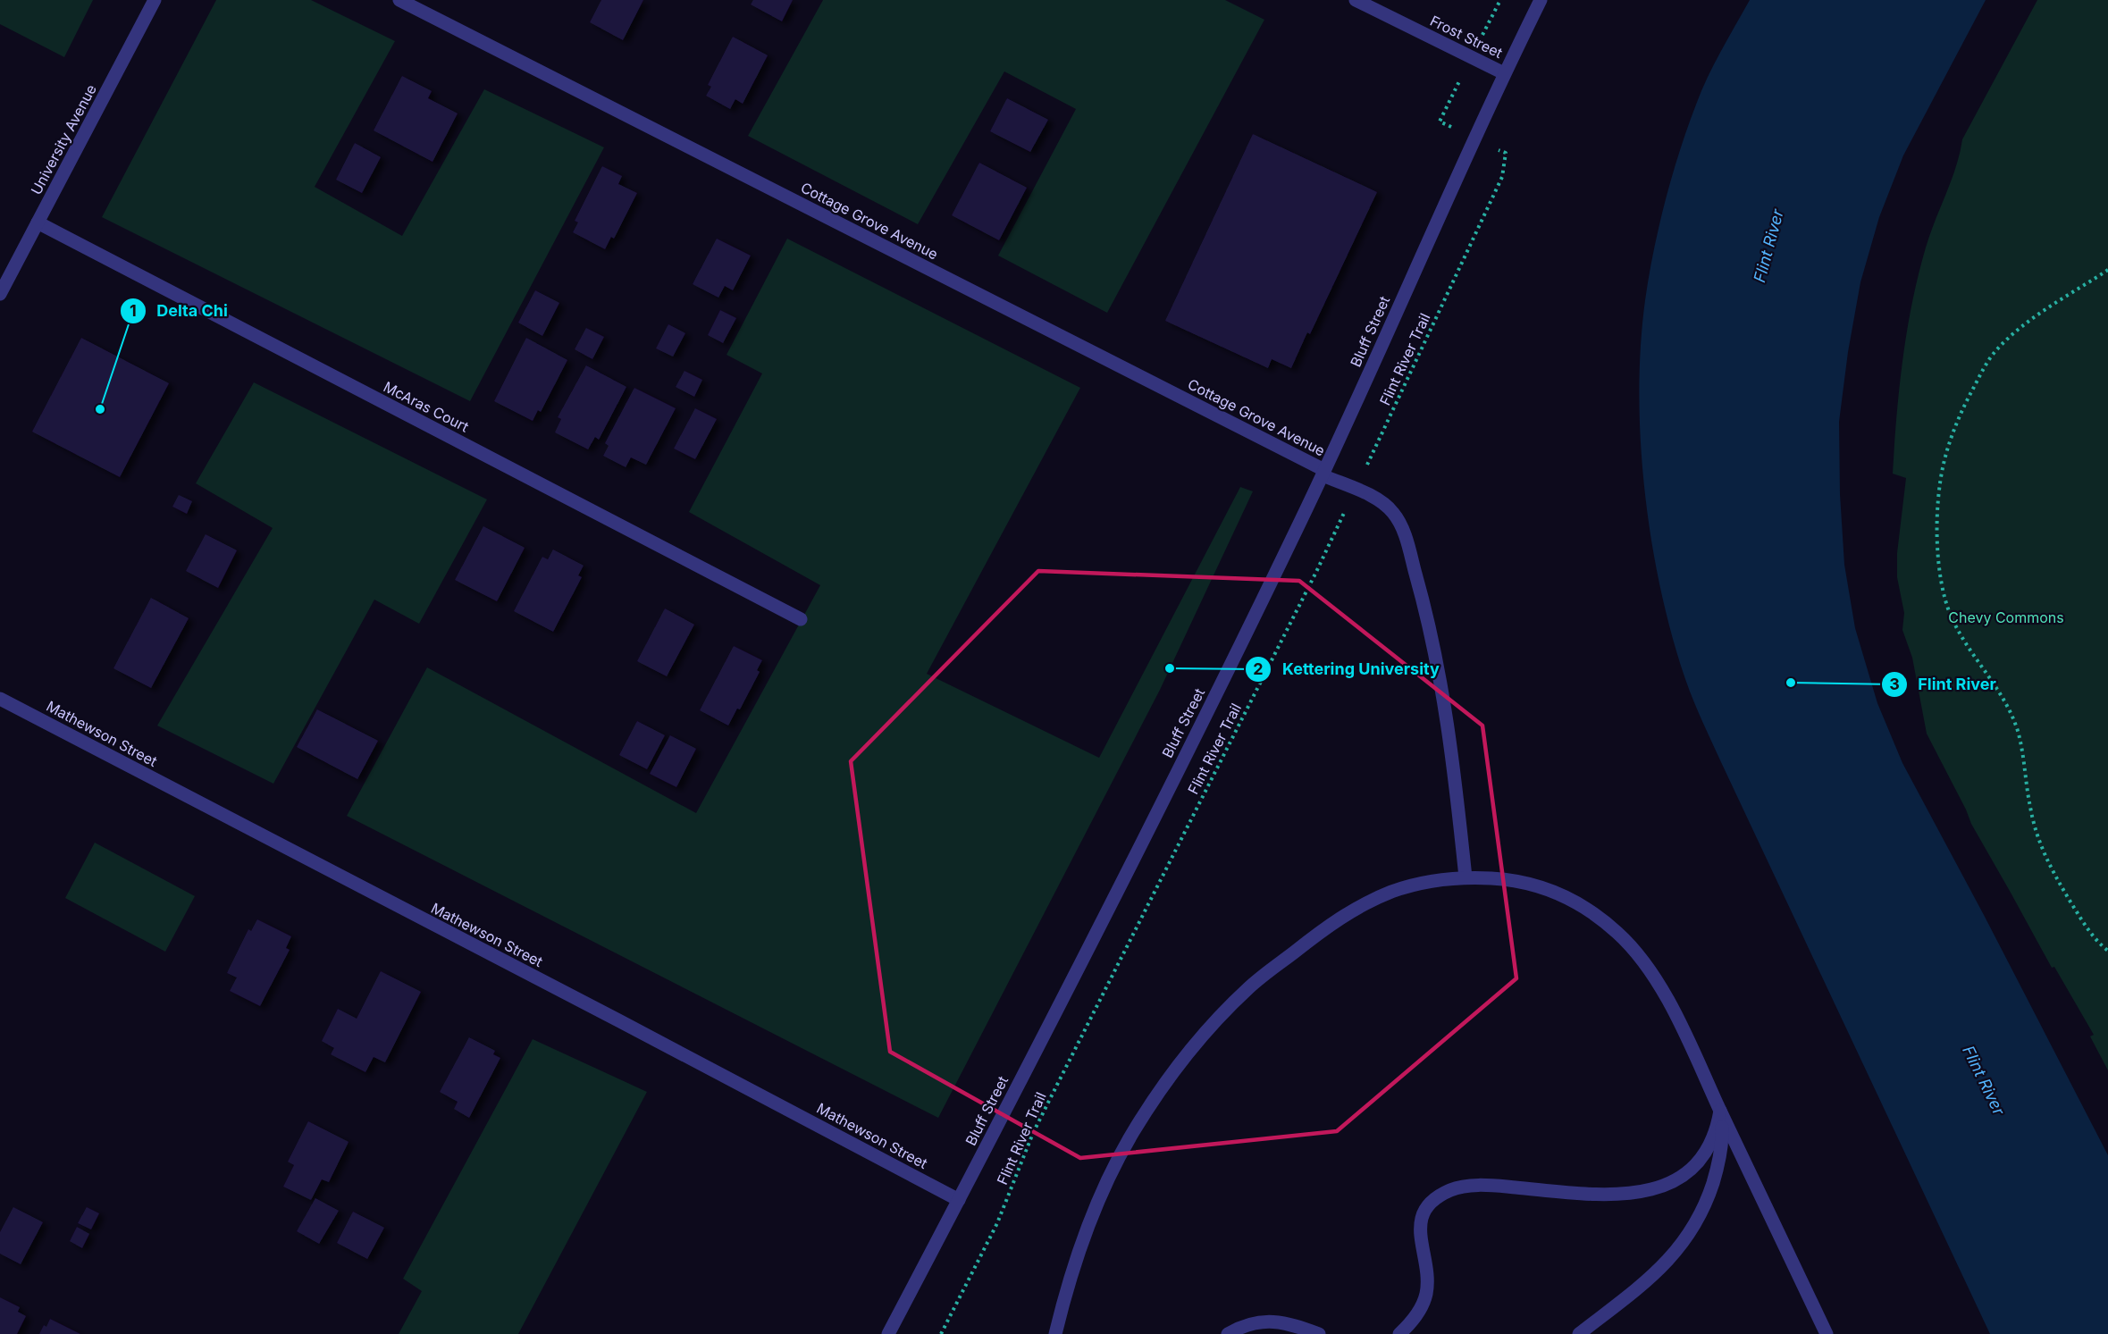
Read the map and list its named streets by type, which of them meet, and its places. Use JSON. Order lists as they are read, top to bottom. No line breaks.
{"streets":{"street":["Frost Street","University Avenue","Cottage Grove Avenue","Bluff Street","McAras Court","Mathewson Street"],"path":["Flint River Trail"]},"crossings":[["Frost Street","Bluff Street"],["University Avenue","McAras Court"],["Cottage Grove Avenue","Bluff Street"],["Cottage Grove Avenue","Flint River Trail"],["Bluff Street","Mathewson Street"]],"water":["Flint River"],"parks":["Chevy Commons"],"places":["Delta Chi","Kettering University","Flint River"]}
